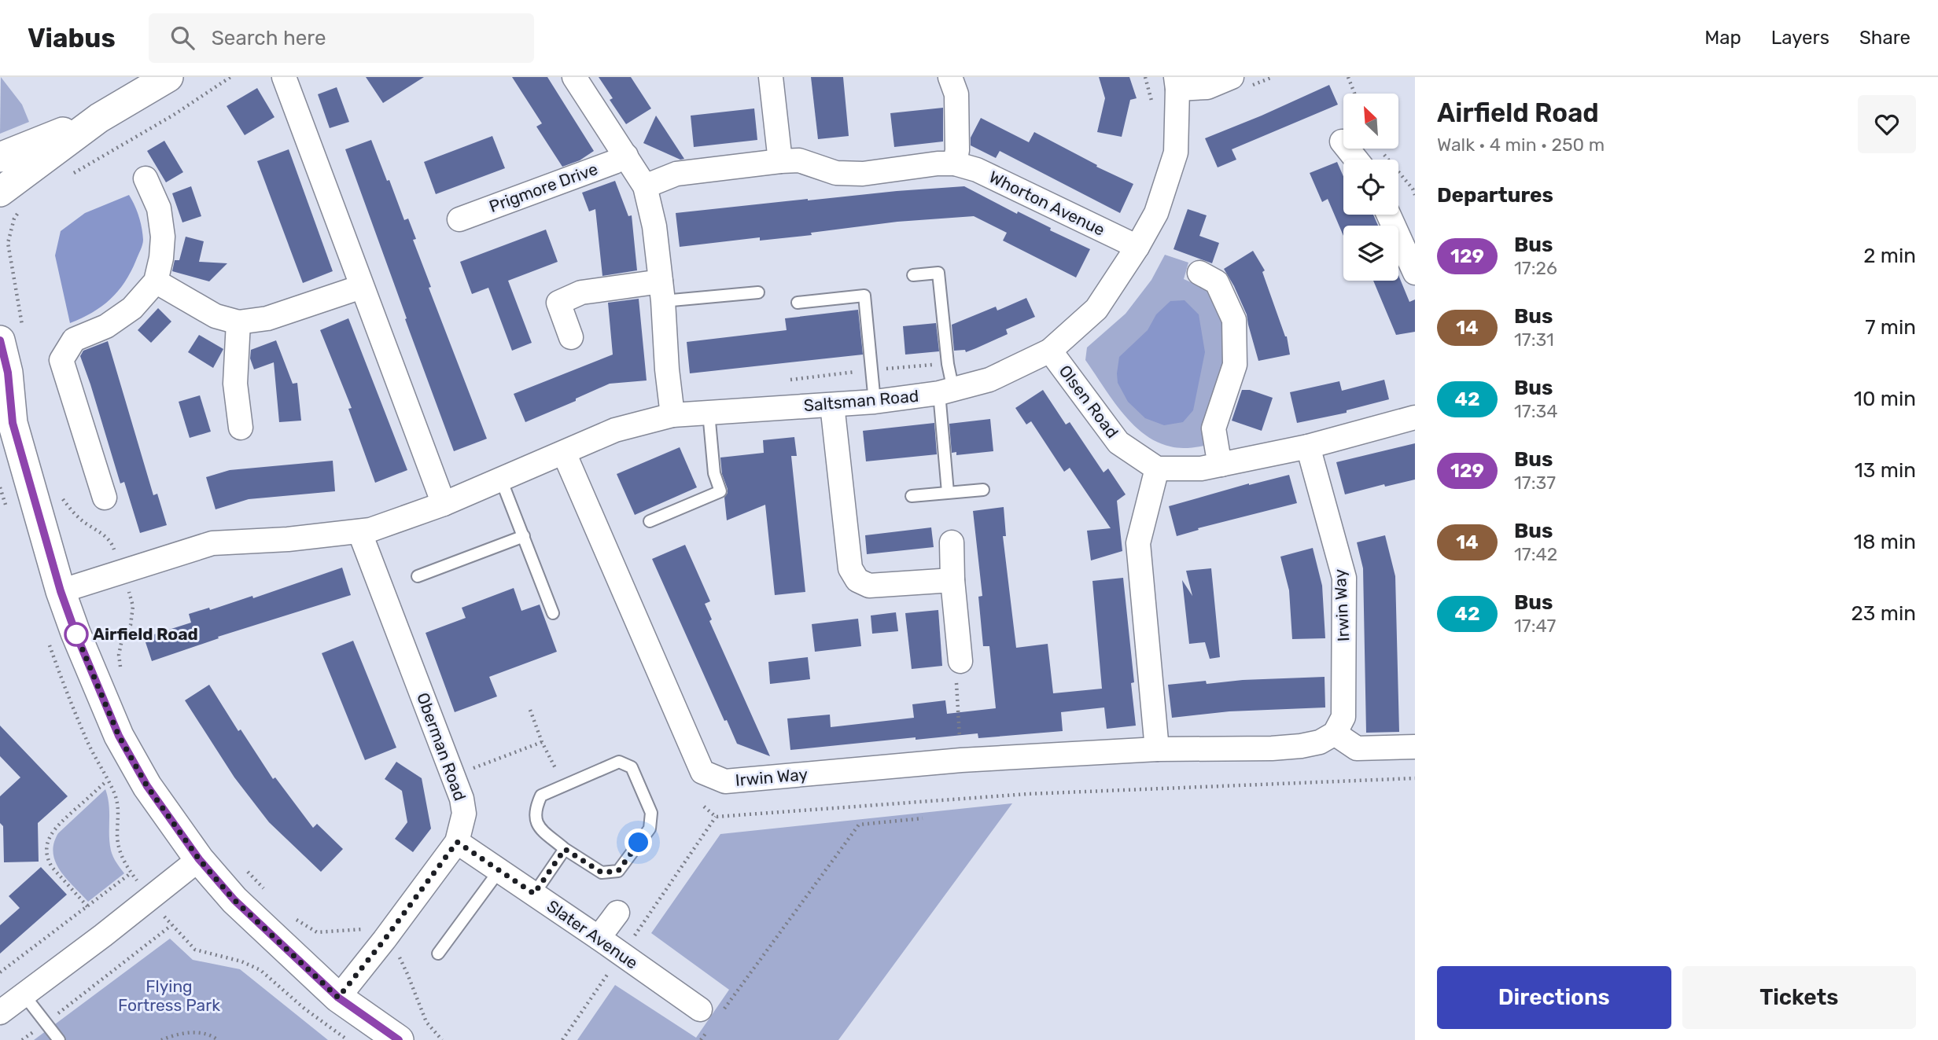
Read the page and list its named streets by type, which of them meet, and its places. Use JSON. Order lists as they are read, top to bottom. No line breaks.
{"streets":{"street":["Prigmore Drive","Whorton Avenue","Saltsman Road","Olsen Road","Irwin Way","Oberman Road","Slater Avenue"]},"crossings":[["Whorton Avenue","Saltsman Road"],["Saltsman Road","Olsen Road"],["Saltsman Road","Irwin Way"],["Saltsman Road","Oberman Road"],["Oberman Road","Slater Avenue"]],"parks":["Flying Fortress Park"],"places":["Airfield Road"],"lines":["bus line 129"],"north":"top left","page":{"header":"Viabus","search":"Search here","nav":["Map","Layers","Share"],"heading":[["Airfield Road","Walk · 4 min · 250 m"],"Departures"],"list":[{"mark":"129","name":"Bus","note":"17:26","value":"2 min"},{"mark":"14","name":"Bus","note":"17:31","value":"7 min"},{"mark":"42","name":"Bus","note":"17:34","value":"10 min"},{"mark":"129","name":"Bus","note":"17:37","value":"13 min"},{"mark":"14","name":"Bus","note":"17:42","value":"18 min"},{"mark":"42","name":"Bus","note":"17:47","value":"23 min"}],"buttons":["Directions","Tickets"]}}
